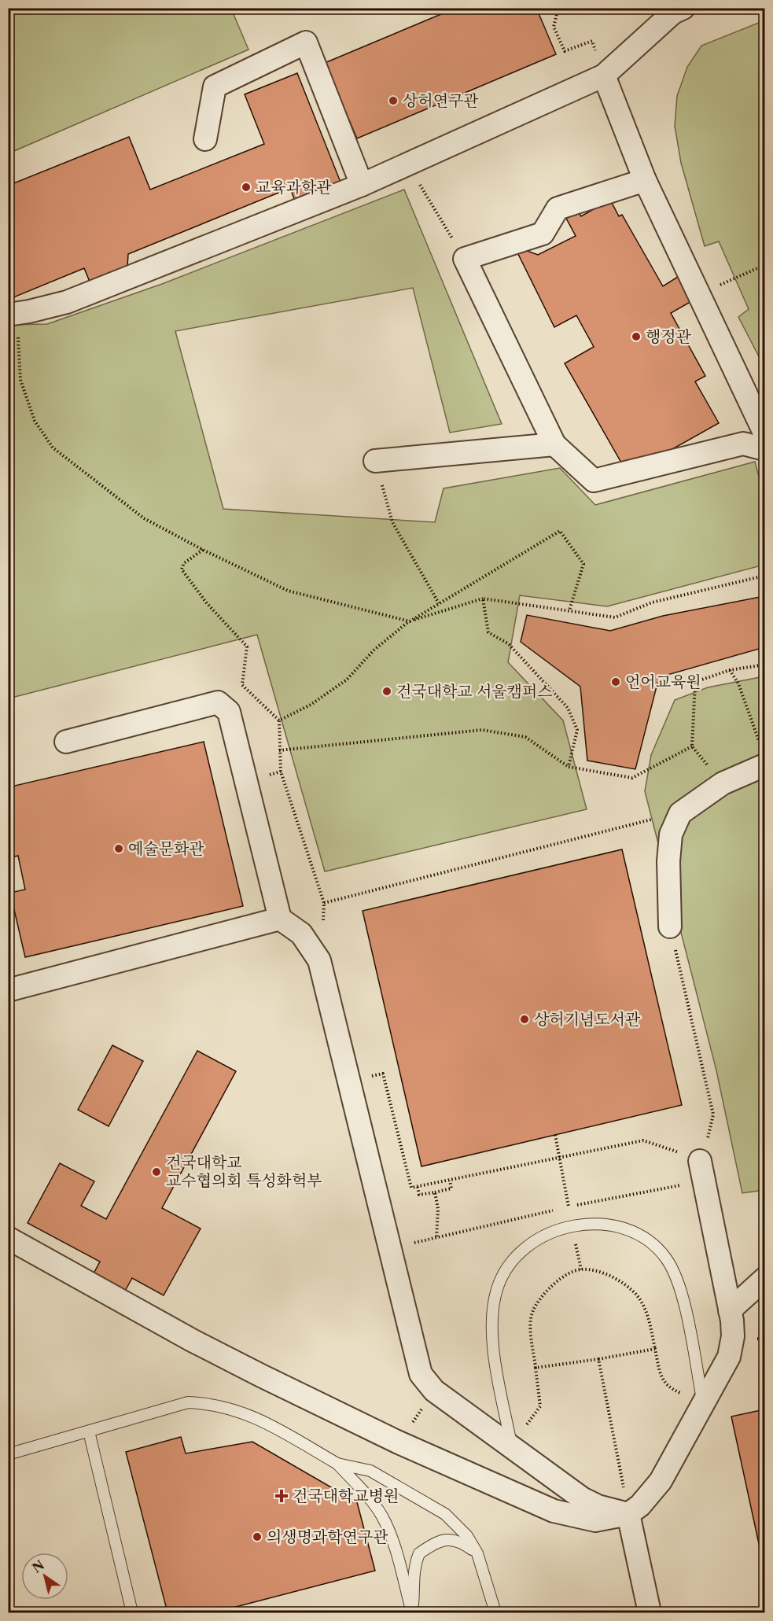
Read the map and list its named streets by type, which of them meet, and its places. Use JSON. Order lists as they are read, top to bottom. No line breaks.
{"places":{"other":["상허연구관","교육과학관","행정관","언어교육원","건국대학교 서울캠퍼스","예술문화관","상허기념도서관","건국대학교 교수협의회 특성화헉부","의생명과학연구관"],"health":["건국대학교병원"]},"north":"top left"}
